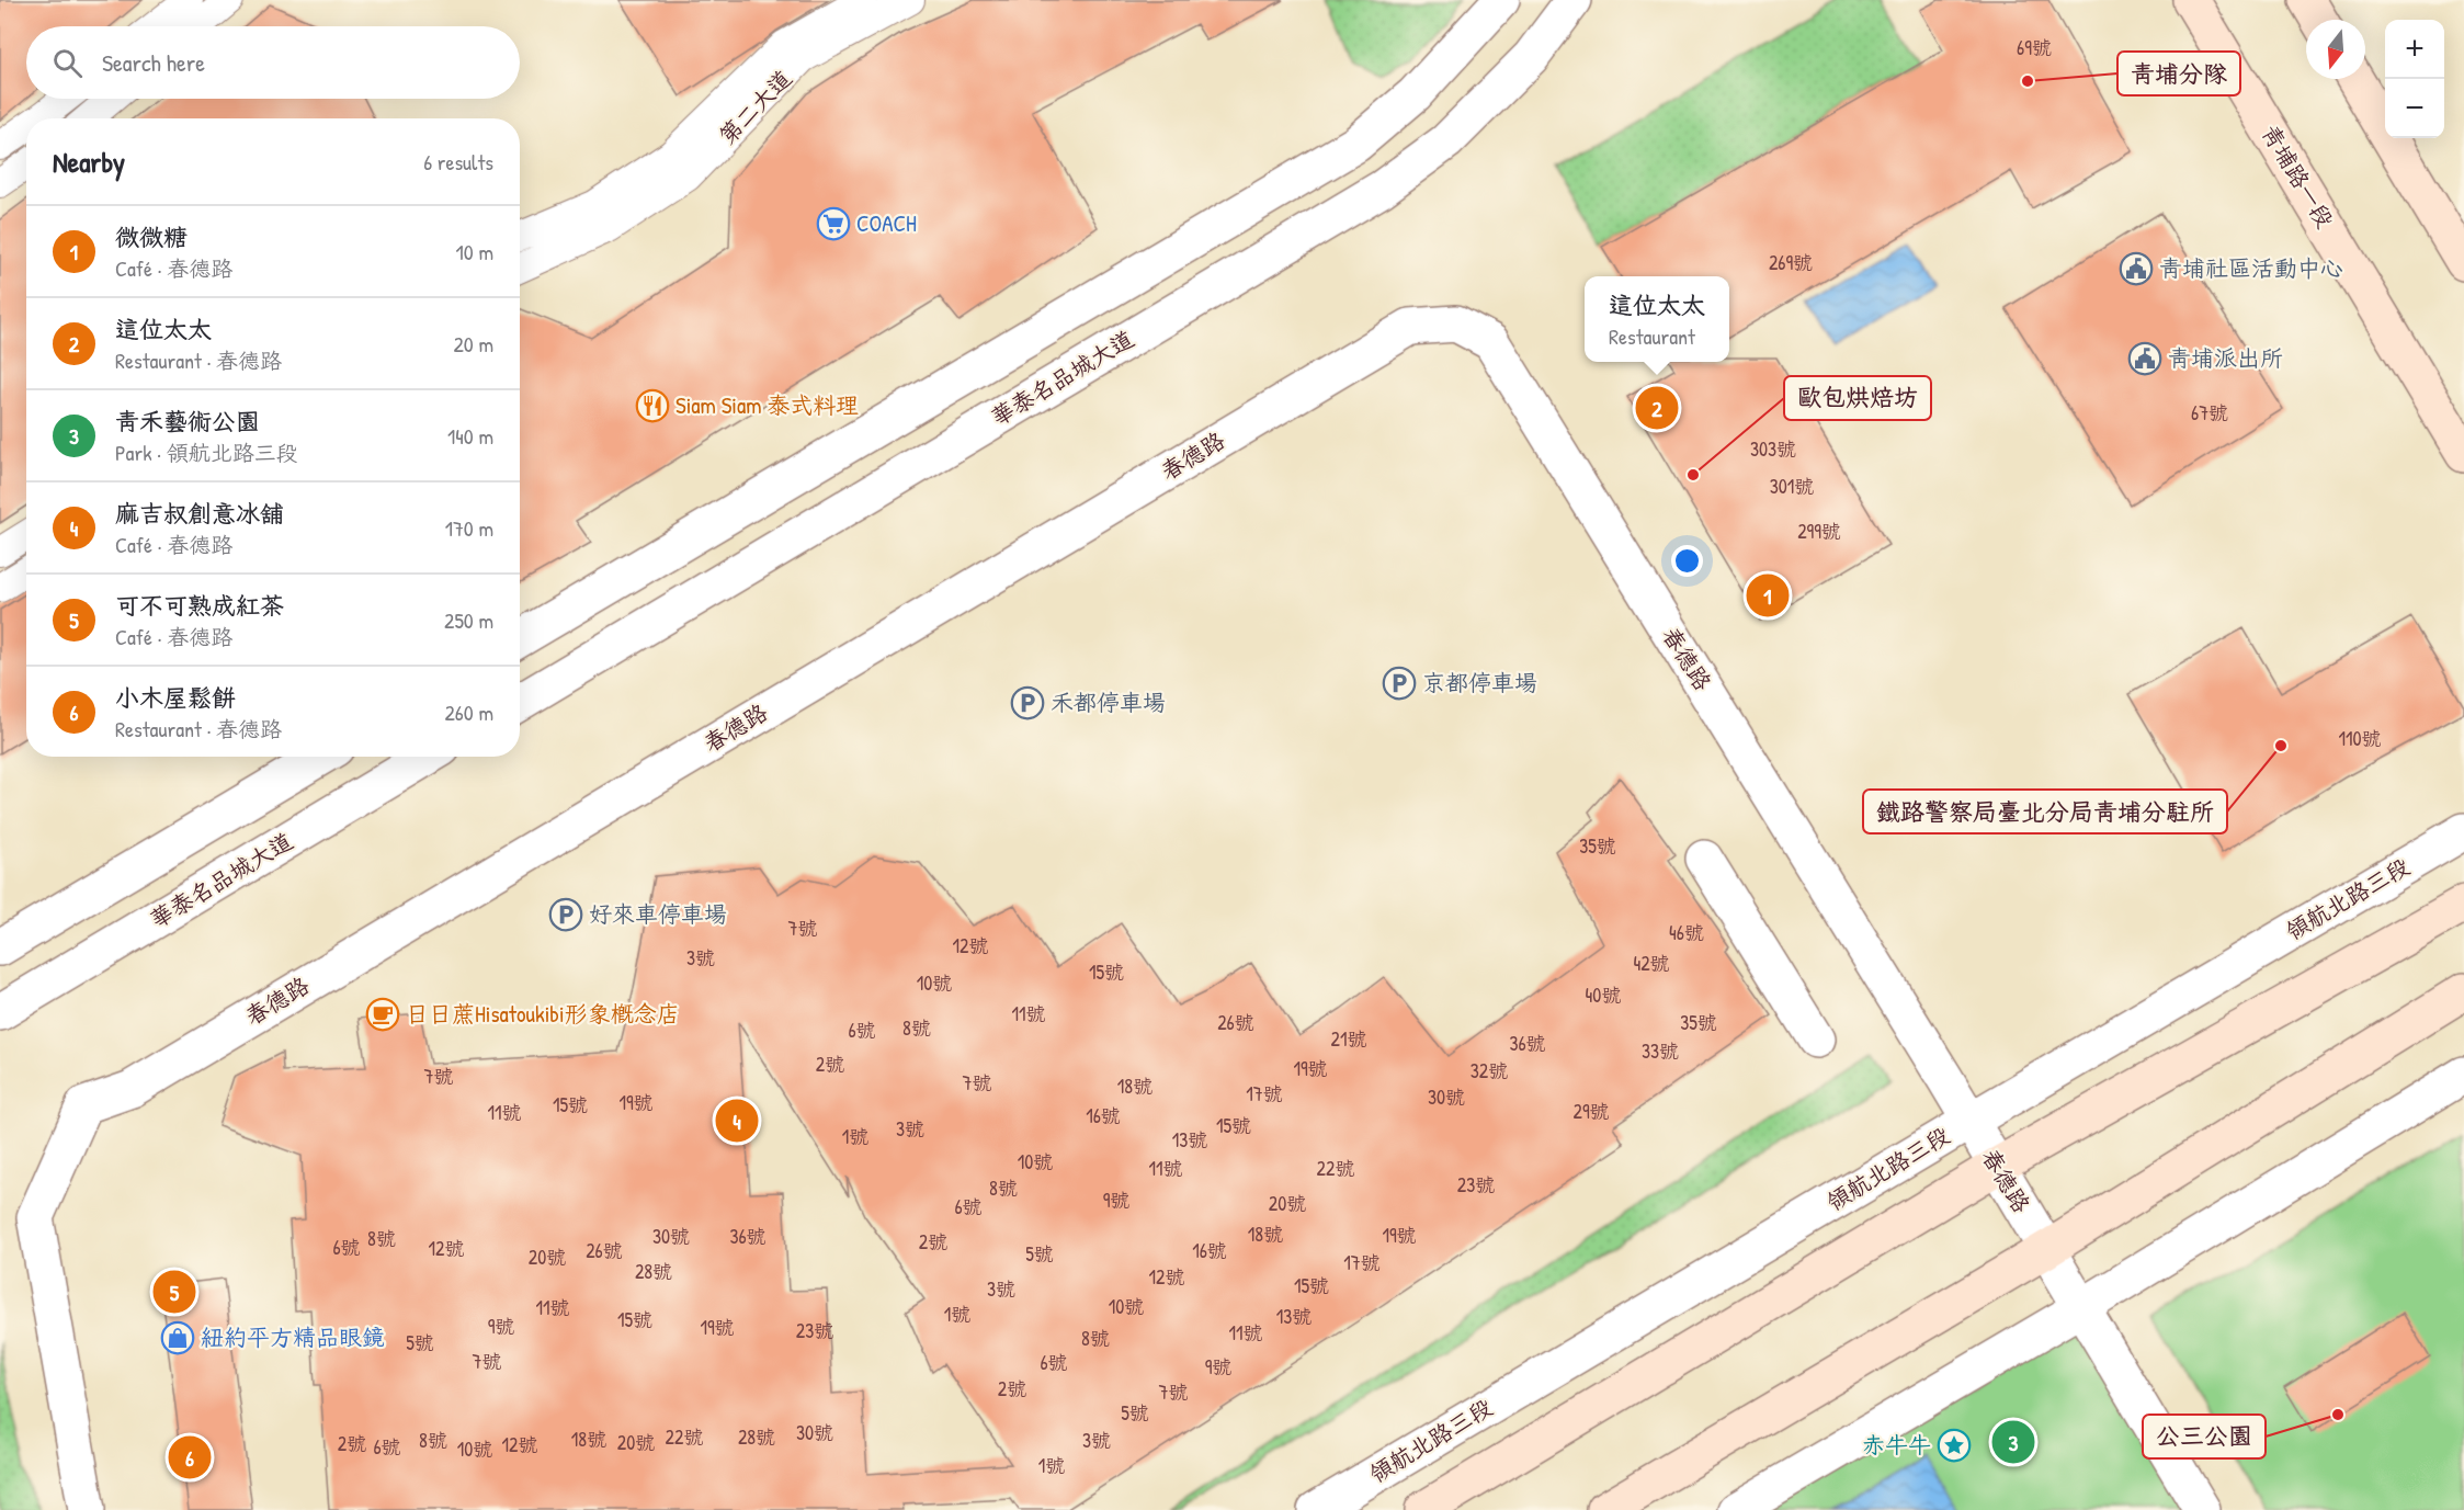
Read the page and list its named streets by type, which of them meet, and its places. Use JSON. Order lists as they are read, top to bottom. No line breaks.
{"streets":{"main road":["青埔路一段"],"street":["第二大道","華泰名品城大道","春德路","領航北路三段"]},"crossings":[["春德路","領航北路三段"]],"places":{"other":["青埔分隊","歐包烘焙坊","鐵路警察局臺北分局青埔分駐所","公三公園"],"supermarket":["COACH"],"public building":["青埔社區活動中心","青埔派出所"],"restaurant":["Siam Siam 泰式料理"],"parking":["京都停車場","禾都停車場","好來車停車場"],"cafe":["日日蔗Hisatoukibi形象概念店"],"shop":["紐約平方精品眼鏡"],"place":["赤牛牛"]},"house_numbers":["69號","269號","67號","303號","301號","299號","110號","35號","7號","46號","12號","3號","42號","15號","10號","40號","11號","26號","35號","8號","6號","21號","36號","33號","2號","19號","32號","7號","7號","18號","17號","30號","19號","15號","29號","11號","16號","15號","3號","1號","13號","10號","11號","22號","23號","8號","9號","20號","6號","18號","19號","30號","36號","8號","2號","6號","12號","26號","16號","5號","20號","17號","28號","12號","15號","3號","10號","11號","1號","13號","15號","9號","19號","23號","11號","8號","5號","7號","6號","9號","2號","7號","5號","30號","22號","28號","18號","8號","3號","20號","2號","12號","6號","10號","1號"],"north":"bottom","page":{"map_buttons":["+","−"],"search":"Search here","heading":["Nearby","6 results"],"list":[{"mark":"1","name":"微微糖","note":"Café · 春德路","value":"10 m"},{"mark":"2","name":"這位太太","note":"Restaurant · 春德路","value":"20 m"},{"mark":"3","name":"青禾藝術公園","note":"Park · 領航北路三段","value":"140 m"},{"mark":"4","name":"麻吉叔創意冰舖","note":"Café · 春德路","value":"170 m"},{"mark":"5","name":"可不可熟成紅茶","note":"Café · 春德路","value":"250 m"},{"mark":"6","name":"小木屋鬆餅","note":"Restaurant · 春德路","value":"260 m"}],"popup":["這位太太","Restaurant"],"pins":["2","1","4","5","3","6"]}}
